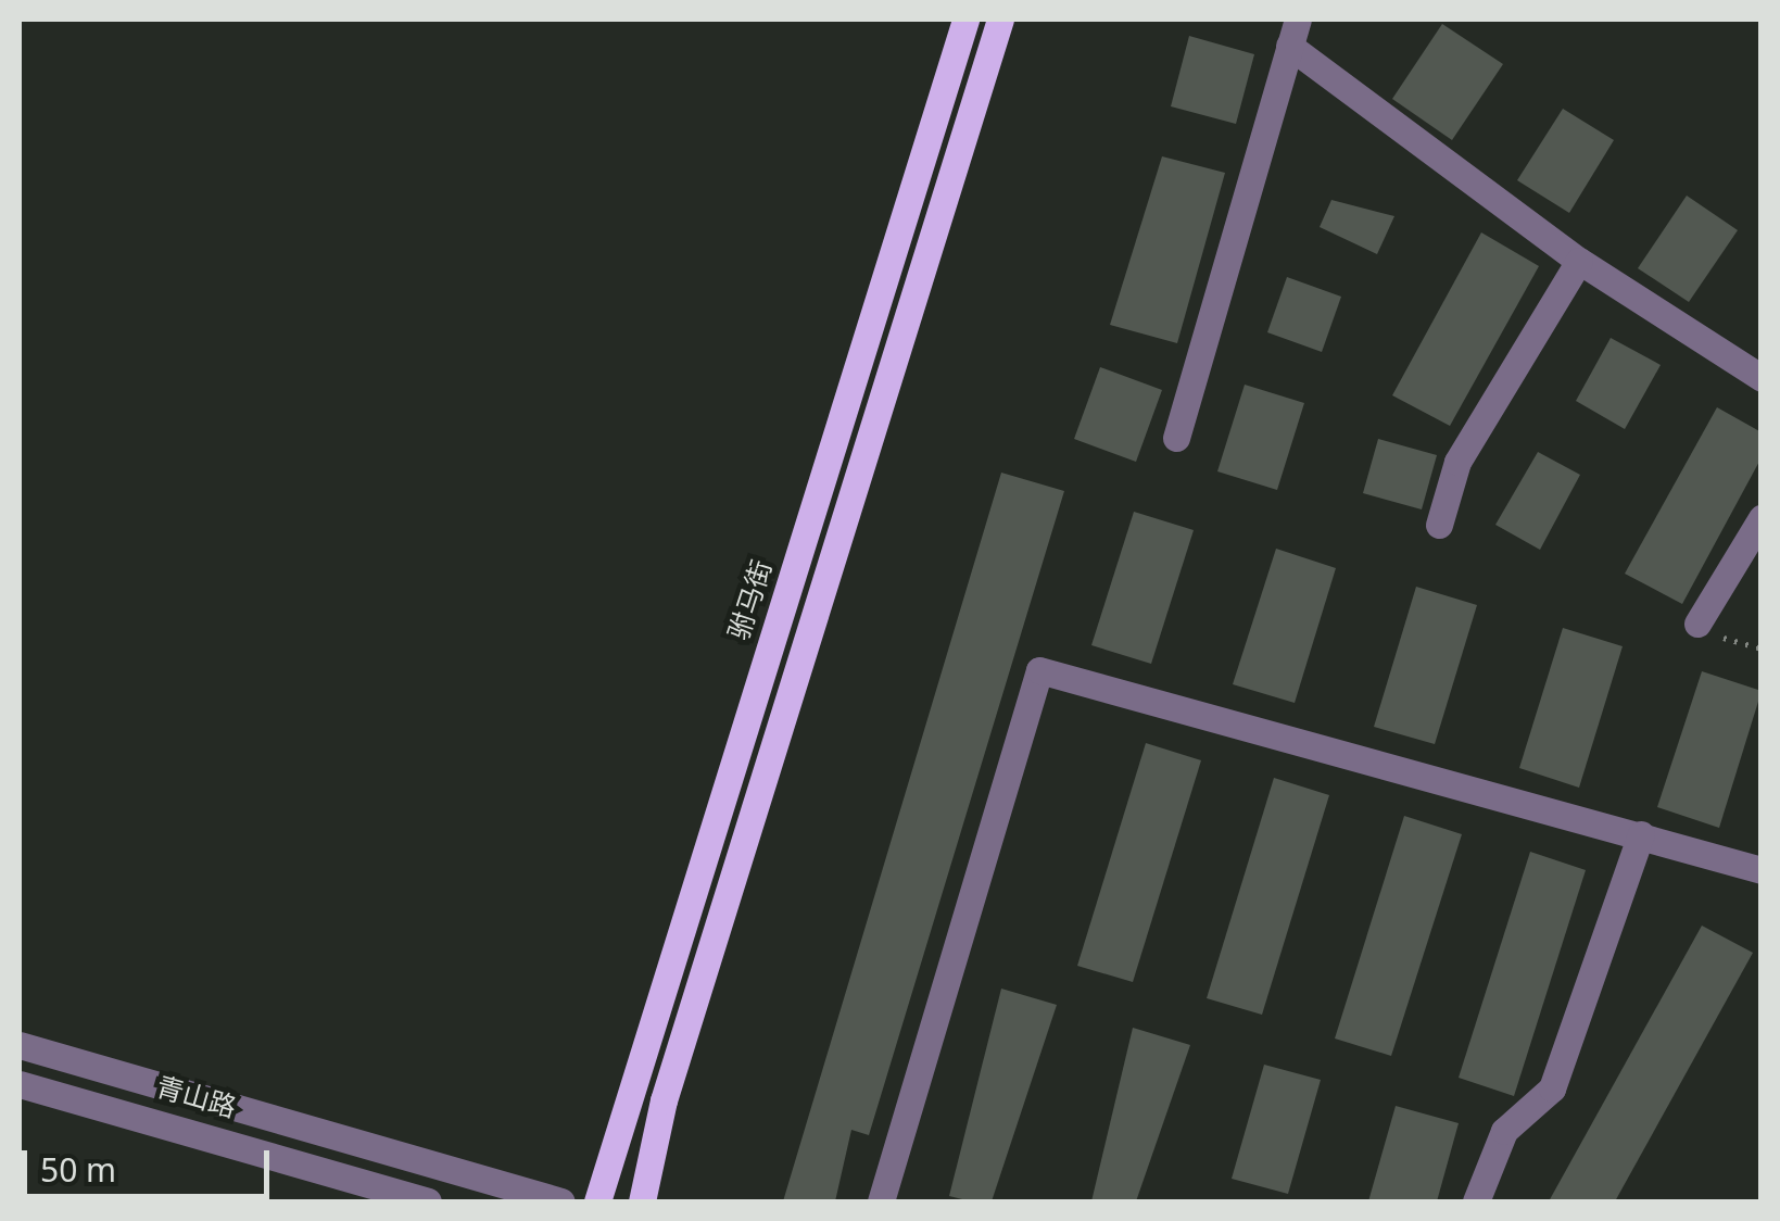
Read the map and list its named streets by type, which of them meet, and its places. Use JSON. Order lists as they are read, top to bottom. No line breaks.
{"streets":{"main road":["驸马街"],"street":["青山路"]},"scale_bar":"50 m"}
